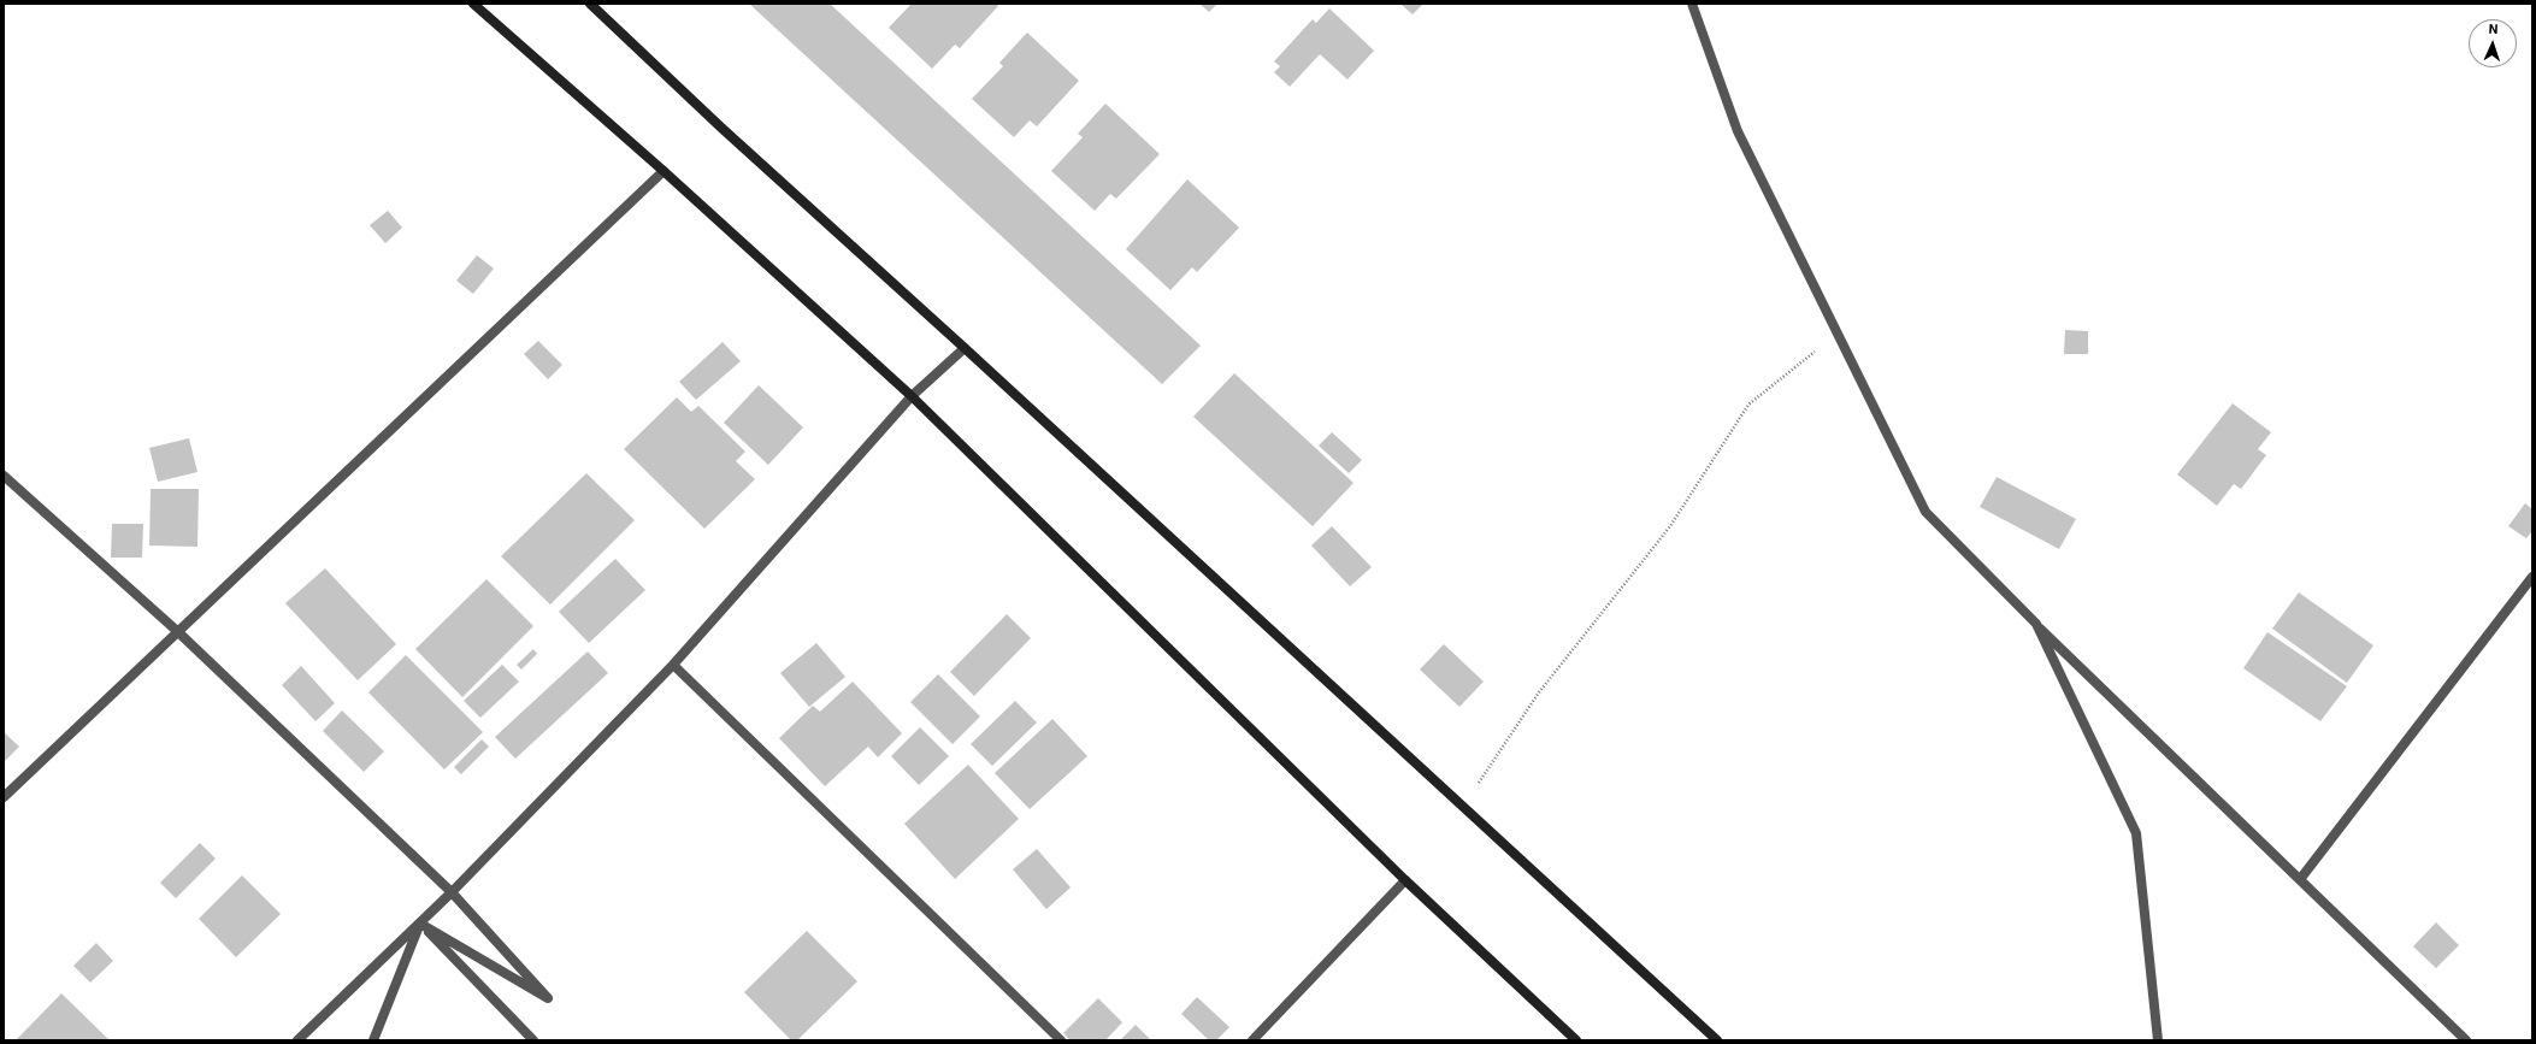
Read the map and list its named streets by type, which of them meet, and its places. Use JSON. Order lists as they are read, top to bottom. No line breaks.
{"north":"top"}
